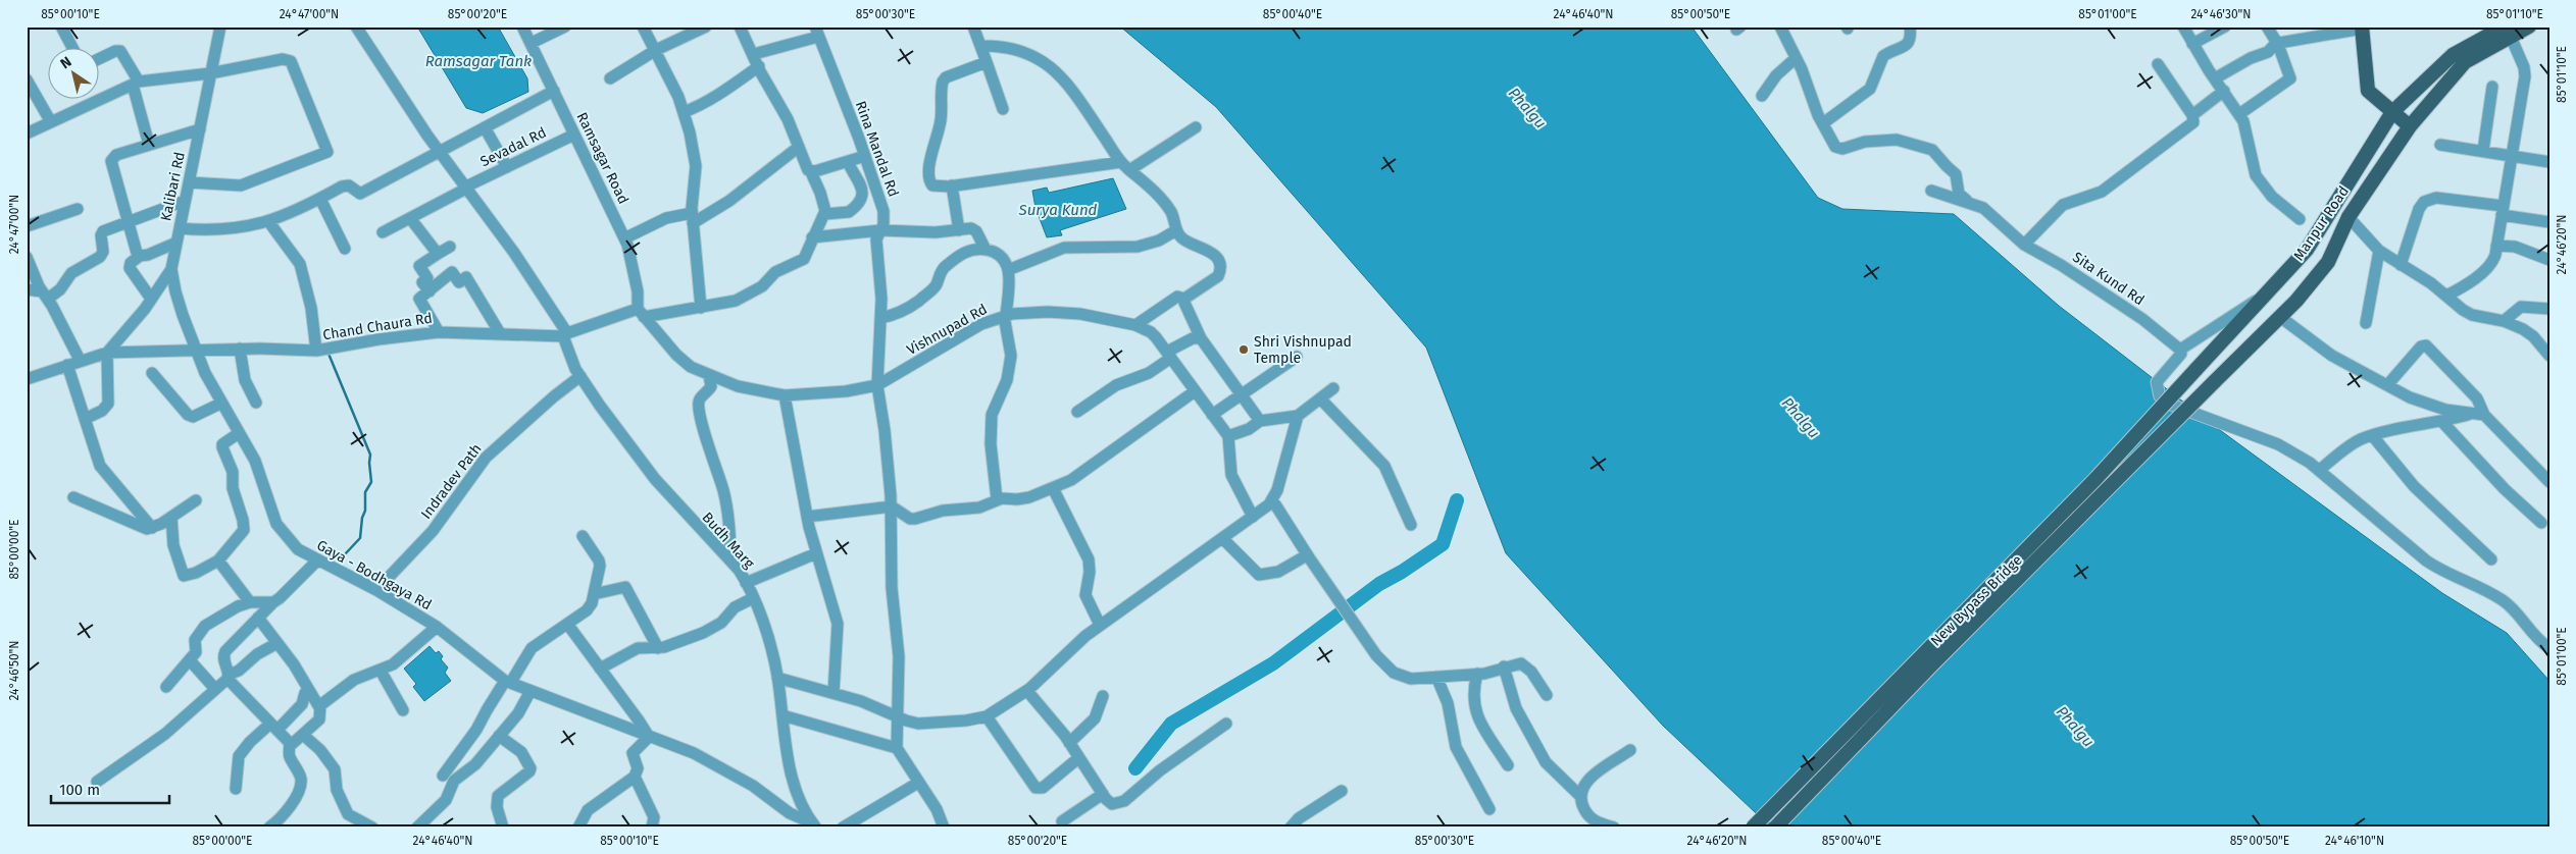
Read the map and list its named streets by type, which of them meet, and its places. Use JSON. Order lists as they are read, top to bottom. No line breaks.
{"streets":{"main road":["Manpur Road","New Bypass Bridge"],"street":["Sevadal Rd","Rina Mandal Rd","Ramsagar Road","Kalibari Rd","Sita Kund Rd","Chand Chaura Rd","Vishnupad Rd","Indradev Path","Budh Marg","Gaya - Bodhgaya Rd"]},"crossings":[["Sevadal Rd","Ramsagar Road"],["Sevadal Rd","Budh Marg"],["Rina Mandal Rd","Vishnupad Rd"],["Ramsagar Road","Vishnupad Rd"],["Kalibari Rd","Chand Chaura Rd"],["Kalibari Rd","Gaya - Bodhgaya Rd"],["Manpur Road","New Bypass Bridge"],["Chand Chaura Rd","Budh Marg"],["Chand Chaura Rd","Gaya - Bodhgaya Rd"],["Indradev Path","Budh Marg"],["Indradev Path","Gaya - Bodhgaya Rd"],["Budh Marg","Gaya - Bodhgaya Rd"]],"water":["Ramsagar Tank","Phalgu","Surya Kund"],"places":["Shri Vishnupad Temple"],"scale_bar":"100 m","north":"top left","coordinates":["85°00'10\"E","24°47'00\"N","85°00'20\"E","85°00'30\"E","85°00'40\"E","24°46'40\"N","85°00'50\"E","85°01'00\"E","24°46'30\"N","85°01'10\"E","24°46'20\"N","85°00'00\"E","24°46'50\"N","24°46'10\"N"]}
